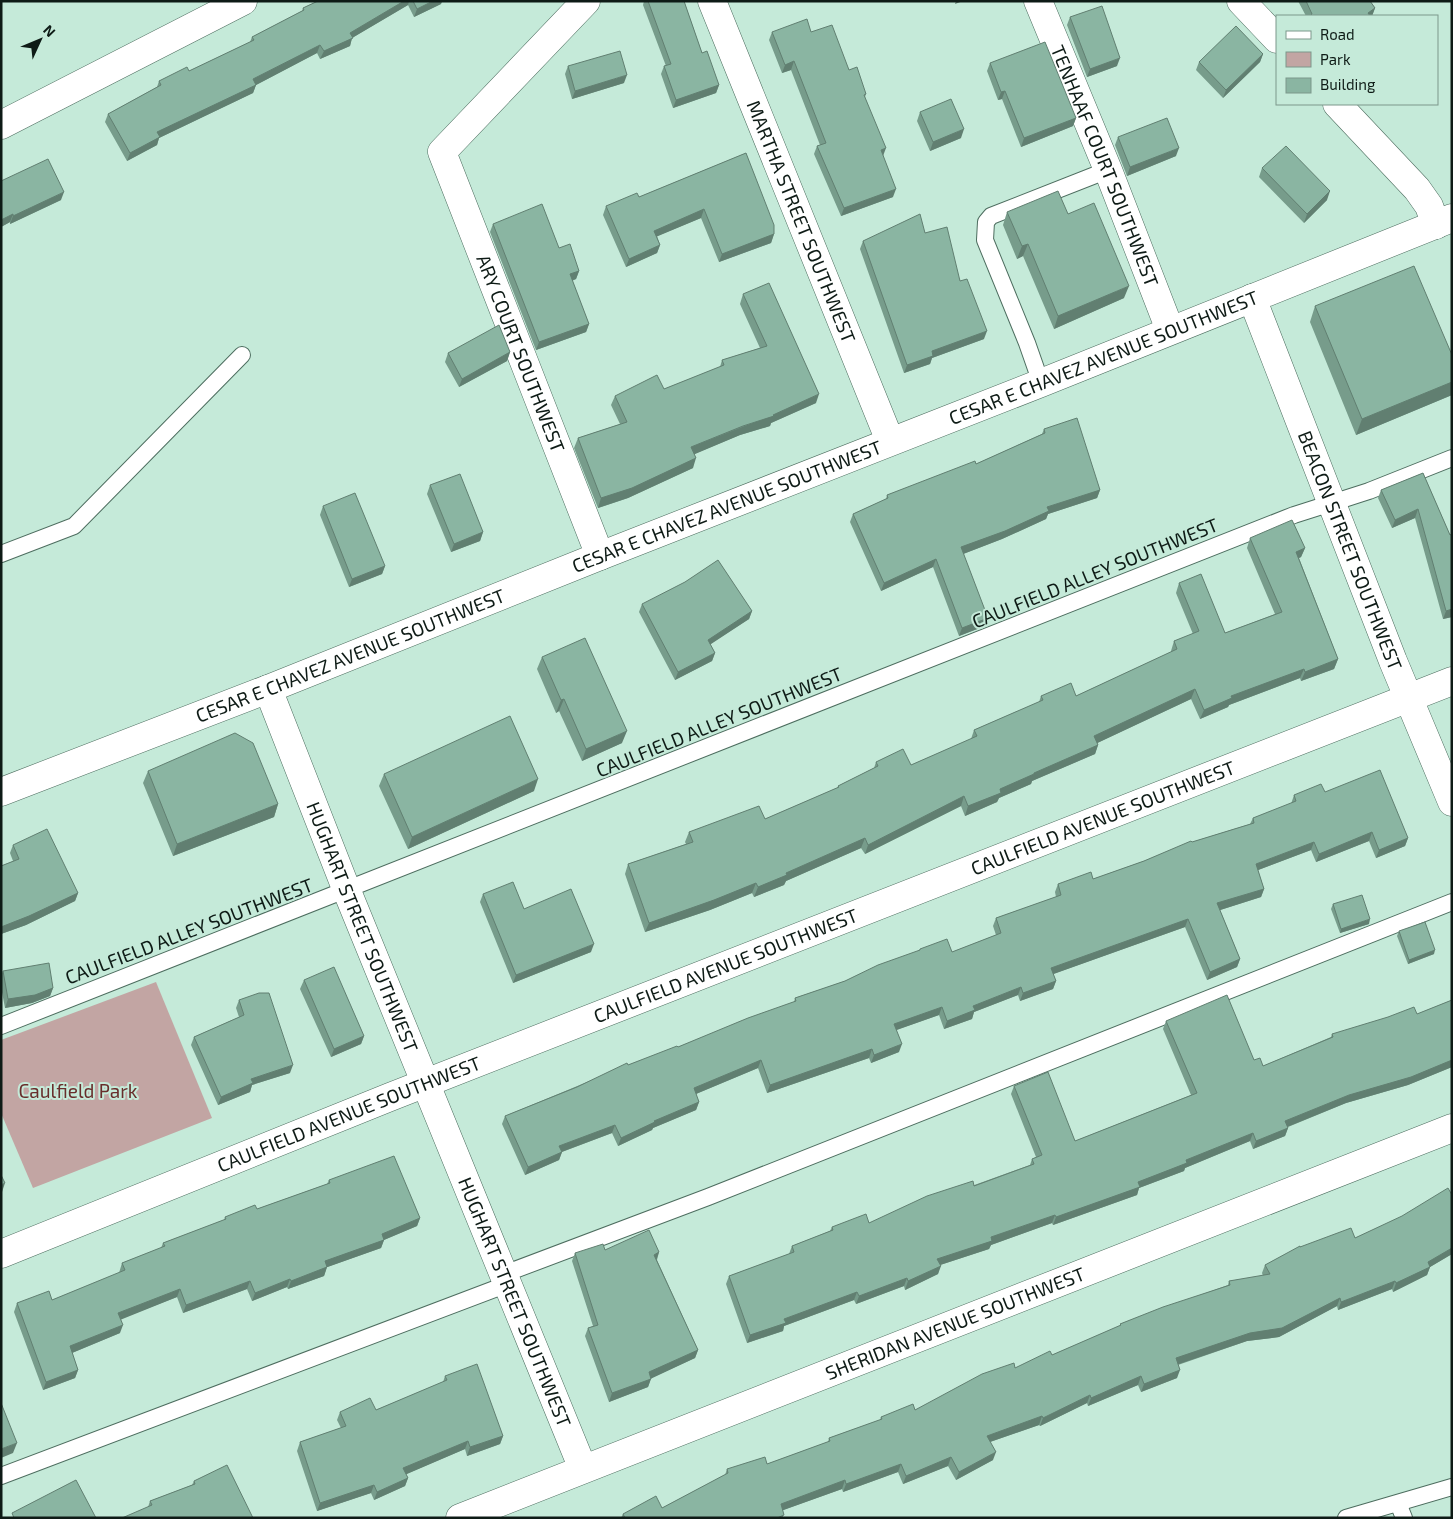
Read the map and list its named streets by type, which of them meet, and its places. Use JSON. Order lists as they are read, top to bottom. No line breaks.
{"streets":{"street":["TENHAAF COURT SOUTHWEST","MARTHA STREET SOUTHWEST","ARY COURT SOUTHWEST","CESAR E CHAVEZ AVENUE SOUTHWEST","BEACON STREET SOUTHWEST","CAULFIELD AVENUE SOUTHWEST","HUGHART STREET SOUTHWEST","SHERIDAN AVENUE SOUTHWEST"],"lane":["CAULFIELD ALLEY SOUTHWEST"]},"crossings":[["TENHAAF COURT SOUTHWEST","CESAR E CHAVEZ AVENUE SOUTHWEST"],["MARTHA STREET SOUTHWEST","CESAR E CHAVEZ AVENUE SOUTHWEST"],["ARY COURT SOUTHWEST","CESAR E CHAVEZ AVENUE SOUTHWEST"],["CESAR E CHAVEZ AVENUE SOUTHWEST","BEACON STREET SOUTHWEST"],["CESAR E CHAVEZ AVENUE SOUTHWEST","HUGHART STREET SOUTHWEST"],["BEACON STREET SOUTHWEST","CAULFIELD ALLEY SOUTHWEST"],["BEACON STREET SOUTHWEST","CAULFIELD AVENUE SOUTHWEST"],["CAULFIELD ALLEY SOUTHWEST","HUGHART STREET SOUTHWEST"],["CAULFIELD AVENUE SOUTHWEST","HUGHART STREET SOUTHWEST"],["HUGHART STREET SOUTHWEST","SHERIDAN AVENUE SOUTHWEST"]],"parks":["Caulfield Park"],"legend":["Road","Park","Building"],"north":"top right"}
